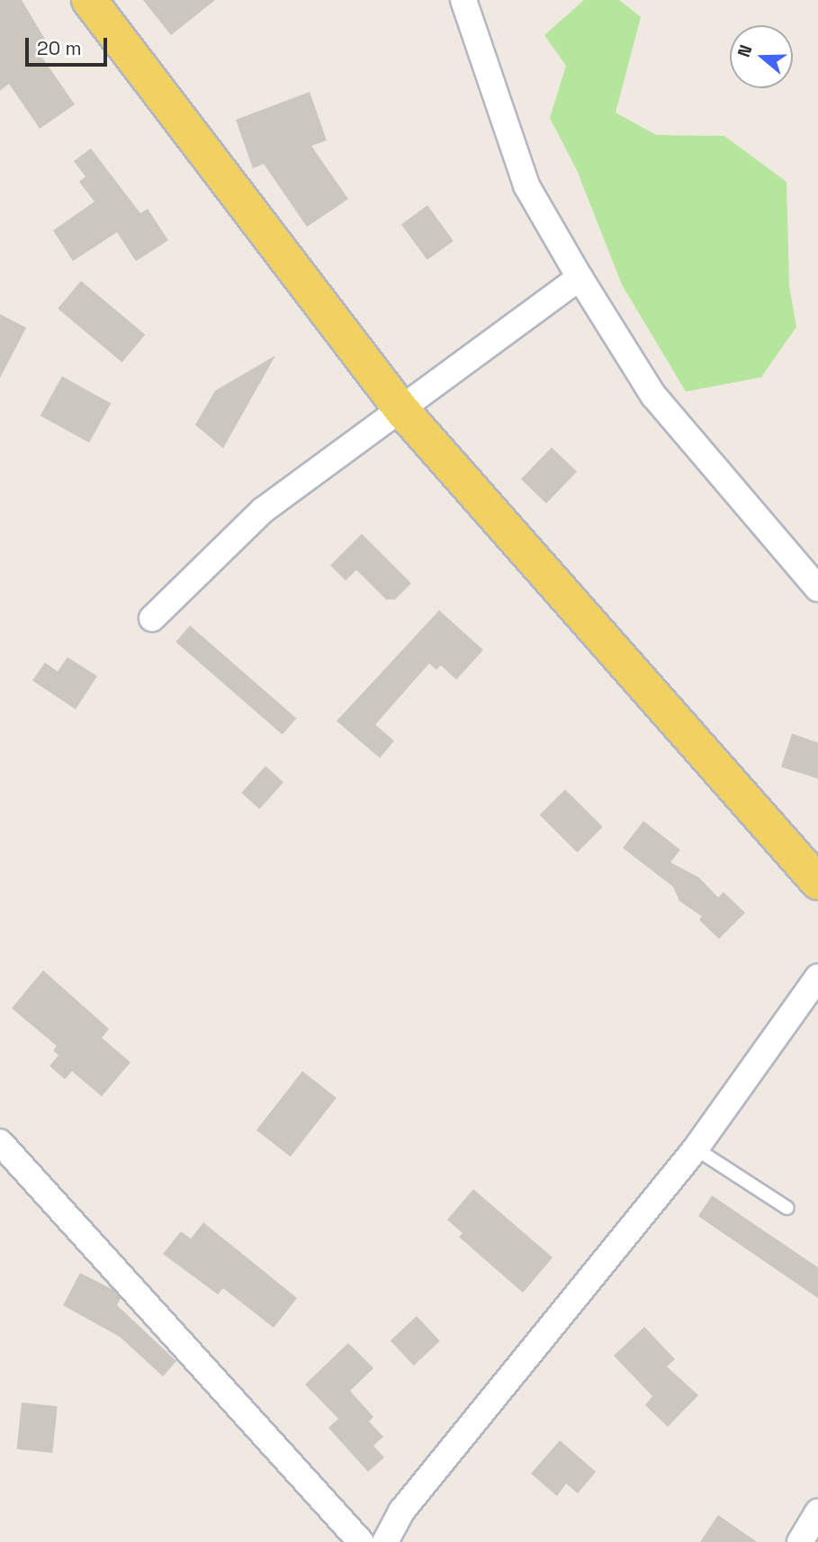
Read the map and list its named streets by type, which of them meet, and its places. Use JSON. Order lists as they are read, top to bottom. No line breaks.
{"scale_bar":"20 m","north":"left"}
